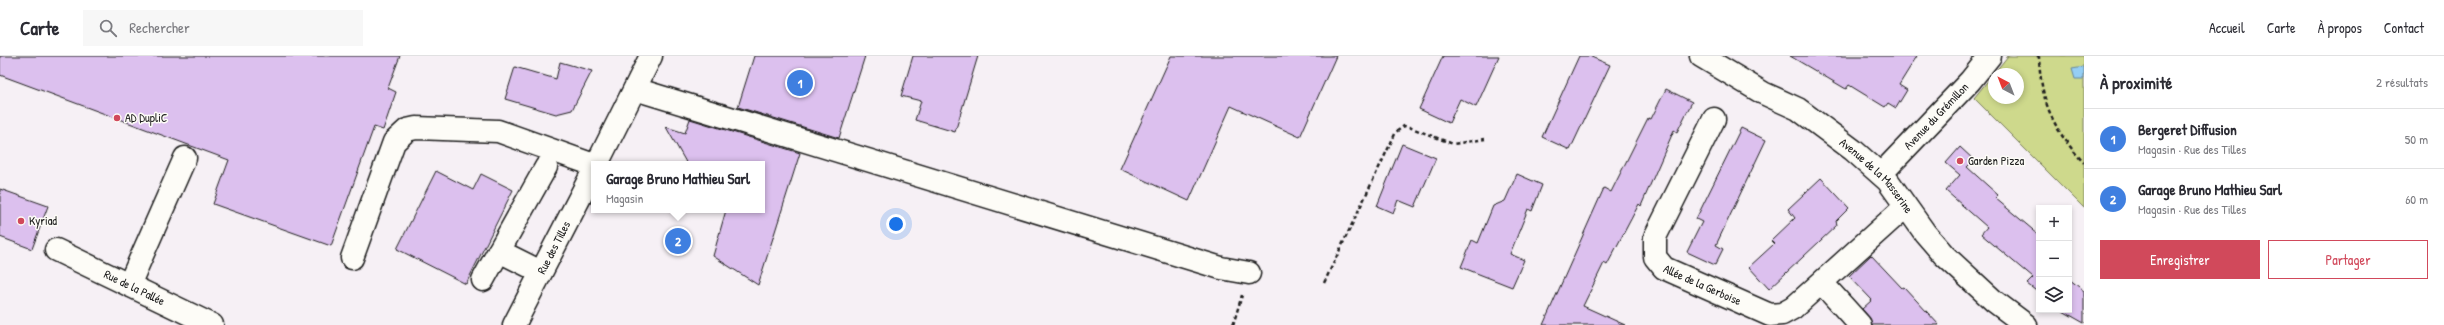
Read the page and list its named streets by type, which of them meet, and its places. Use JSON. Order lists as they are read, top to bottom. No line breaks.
{"streets":{"street":["Avenue du Grémillon","Avenue de la Masserine","Rue des Tilles","Allée de la Gerboise","Rue de la Pallée"]},"crossings":[["Avenue du Grémillon","Avenue de la Masserine"],["Avenue de la Masserine","Allée de la Gerboise"]],"places":["AD DupliC","Garden Pizza","Kyriad"],"north":"top left","page":{"header":"Carte","search":"Rechercher","nav":["Accueil","Carte","À propos","Contact"],"heading":["À proximité","2 résultats"],"pins":["1","2"],"list":[{"mark":"1","name":"Bergeret Diffusion","note":"Magasin · Rue des Tilles","value":"50 m"},{"mark":"2","name":"Garage Bruno Mathieu Sarl","note":"Magasin · Rue des Tilles","value":"60 m"}],"popup":["Garage Bruno Mathieu Sarl","Magasin"],"map_buttons":["+","−"],"buttons":["Enregistrer","Partager"]}}
